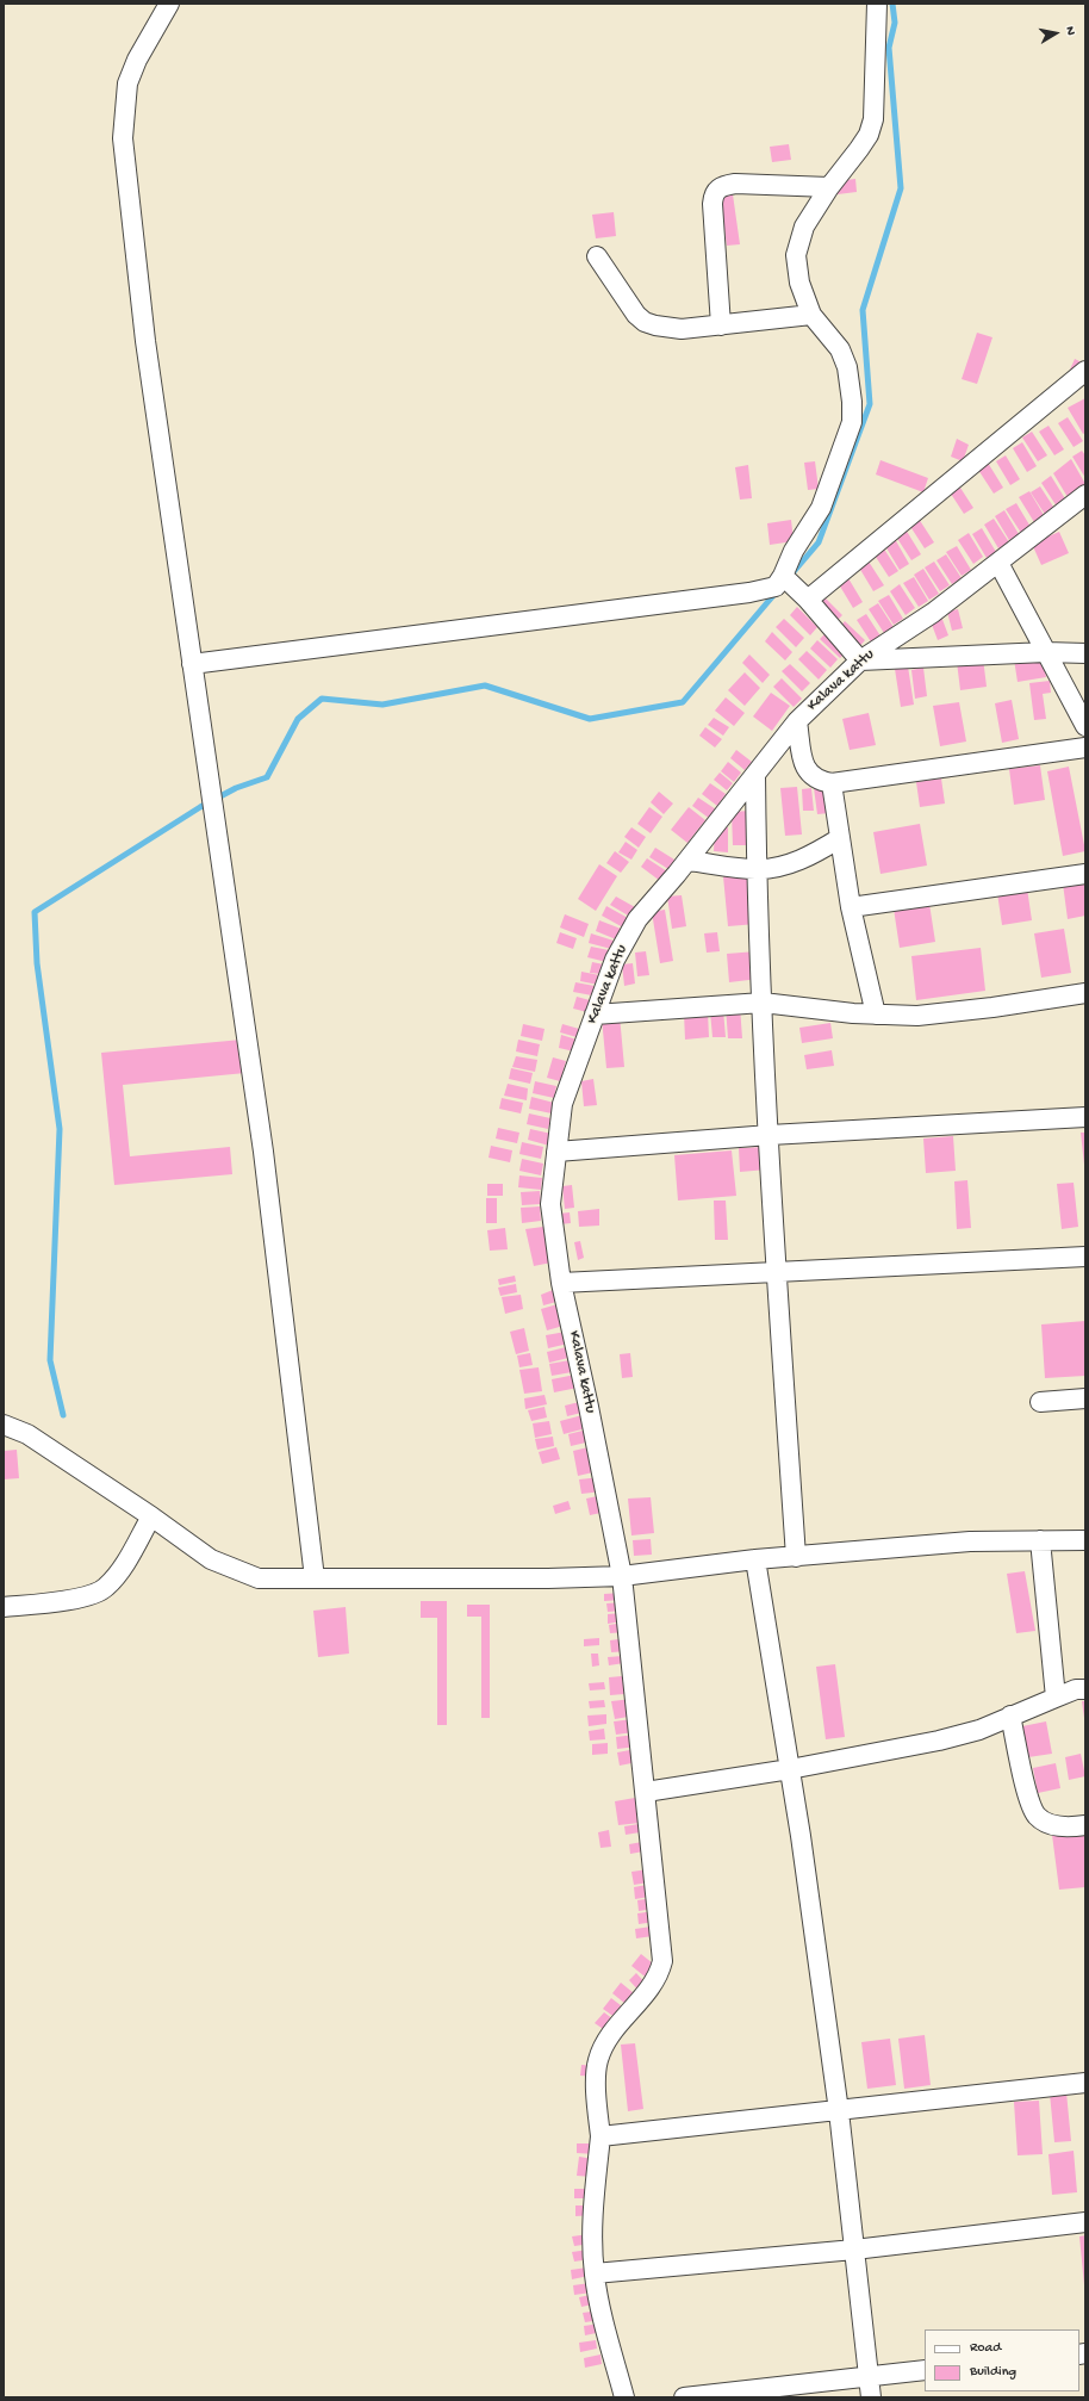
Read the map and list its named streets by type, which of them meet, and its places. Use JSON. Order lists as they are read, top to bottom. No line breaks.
{"streets":{"street":["Kalava kattu"]},"legend":["Road","Building"],"north":"right"}
